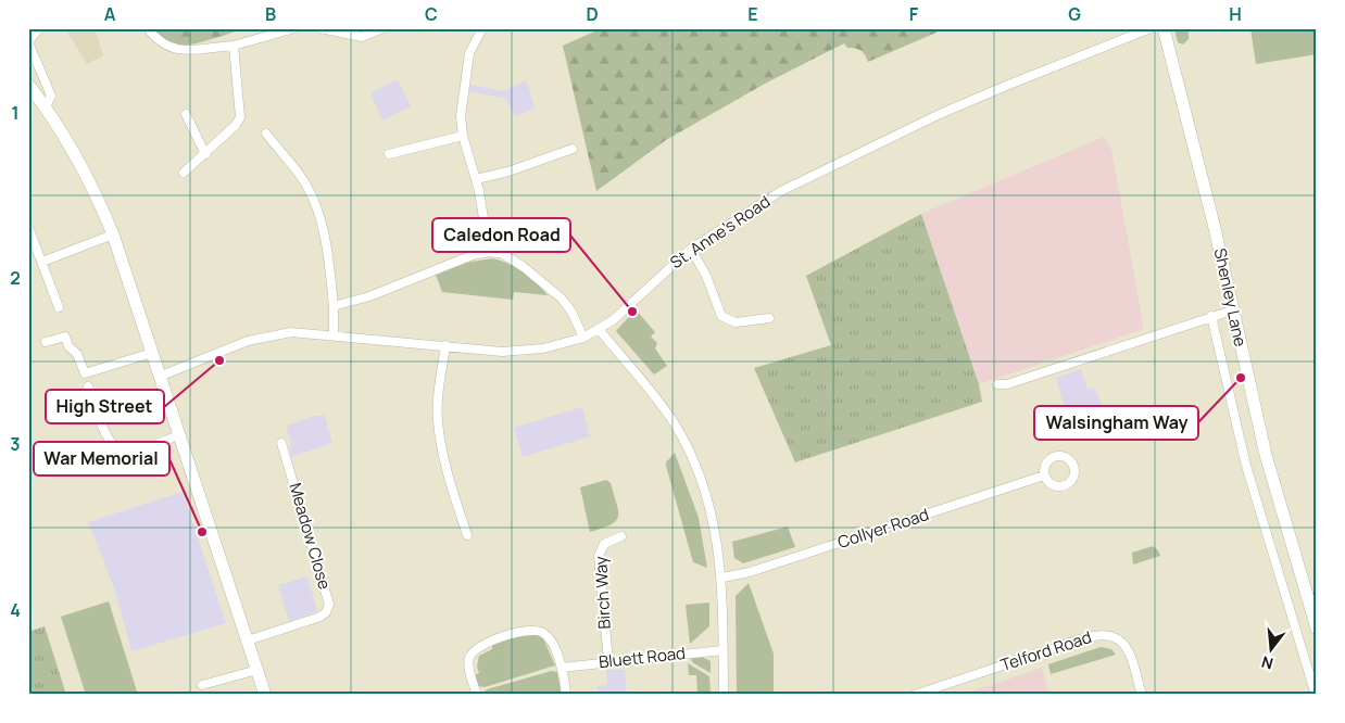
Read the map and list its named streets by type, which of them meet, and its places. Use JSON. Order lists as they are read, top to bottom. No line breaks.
{"streets":{"street":["St. Anne's Road","Shenley Lane","Collyer Road","Meadow Close","Birch Way","Telford Road","Bluett Road"]},"crossings":[["Birch Way","Bluett Road"]],"places":["Caledon Road","High Street","Walsingham Way","War Memorial"],"north":"bottom","grid":{"columns":["A","B","C","D","E","F","G","H"],"rows":["1","2","3","4"]}}
